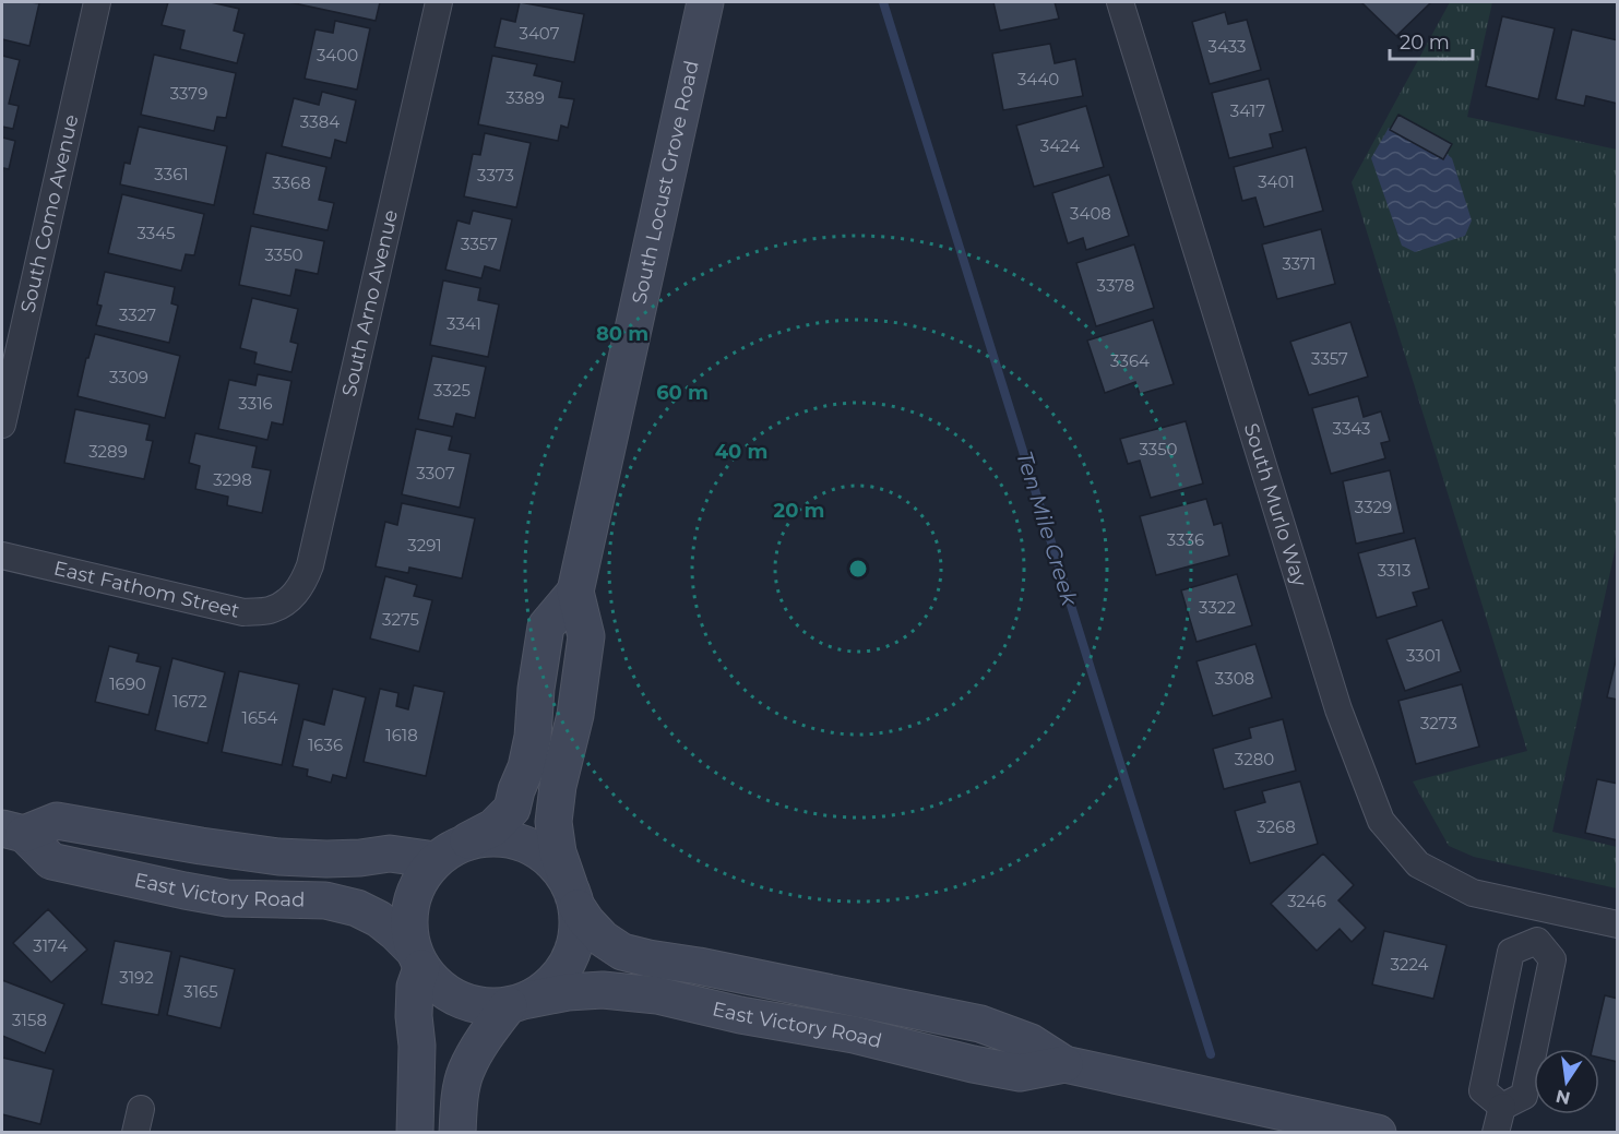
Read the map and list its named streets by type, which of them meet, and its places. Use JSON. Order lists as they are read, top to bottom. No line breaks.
{"streets":{"main road":["South Locust Grove Road","East Victory Road"],"street":["South Como Avenue","South Arno Avenue","South Murlo Way","East Fathom Street"]},"crossings":[["South Locust Grove Road","East Victory Road"],["South Arno Avenue","East Fathom Street"]],"water":["Ten Mile Creek"],"house_numbers":["3407","3433","3400","3440","3379","3389","3417","3384","3424","3361","3373","3401","3368","3408","3345","3357","3350","3371","3378","3327","3341","3357","3364","3309","3325","3316","3343","3350","3289","3307","3298","3329","3336","3291","3313","3322","3275","3301","3308","1690","1672","1654","3273","1618","1636","3280","3268","3246","3174","3224","3192","3165","3158"],"scale_bar":"20 m","north":"bottom","rings":["80 m","60 m","40 m","20 m"]}
